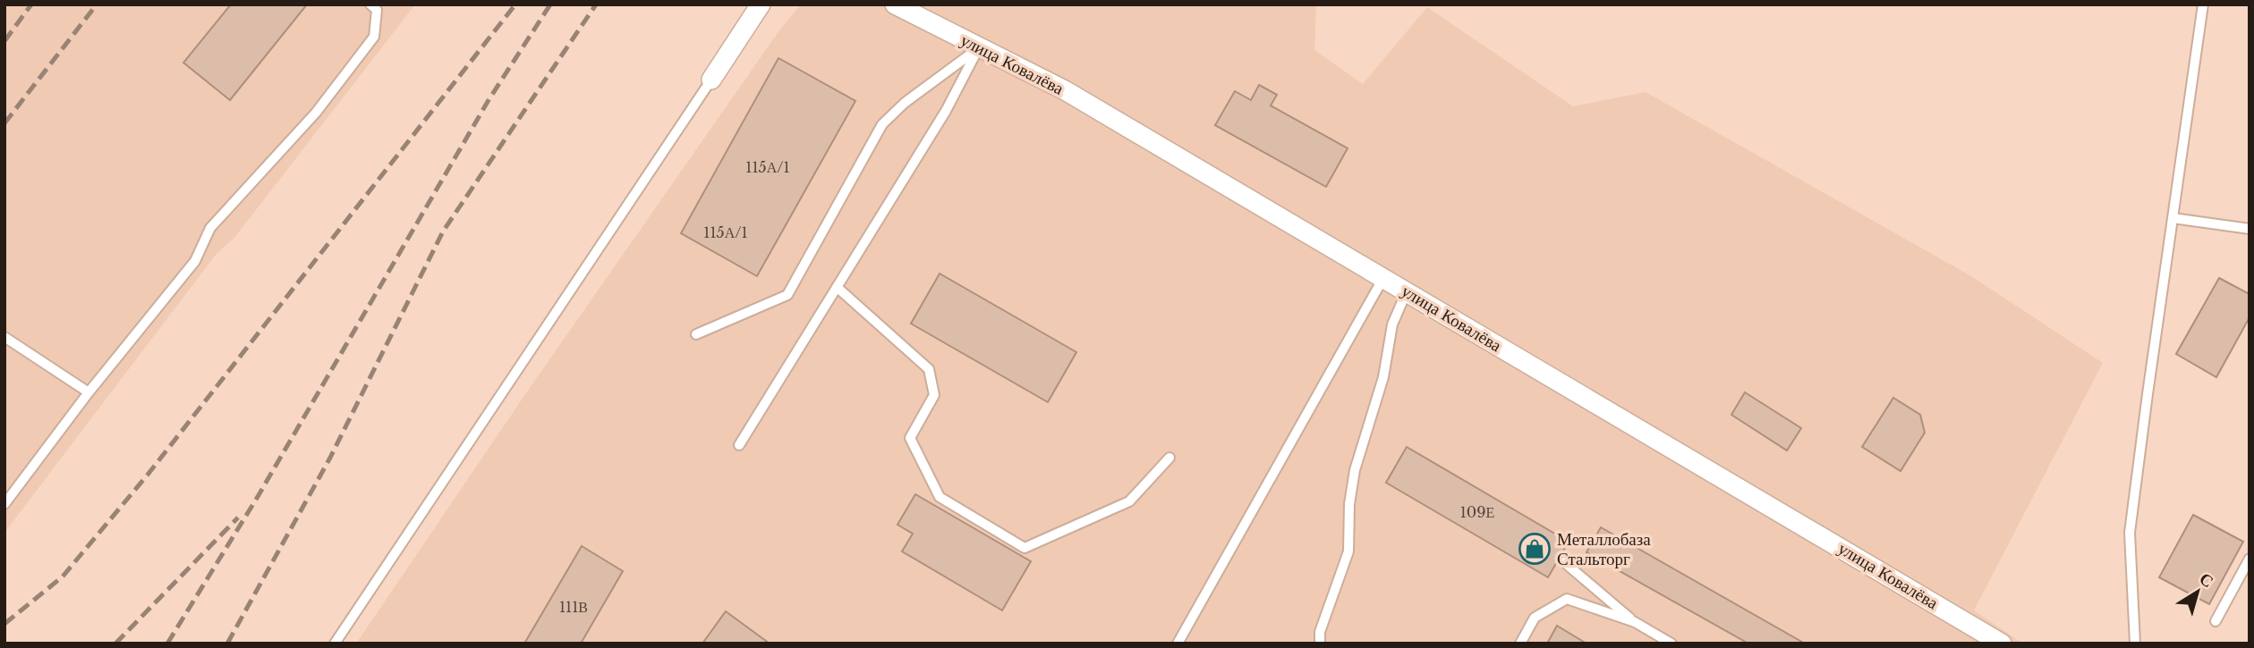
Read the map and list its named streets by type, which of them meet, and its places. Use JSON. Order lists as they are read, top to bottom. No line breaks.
{"streets":{"street":["улица Ковалёва"]},"places":{"shop":["Металлобаза Стальторг"]},"house_numbers":["115А/1","115А/1","109Е","111В"],"north":"top right"}
